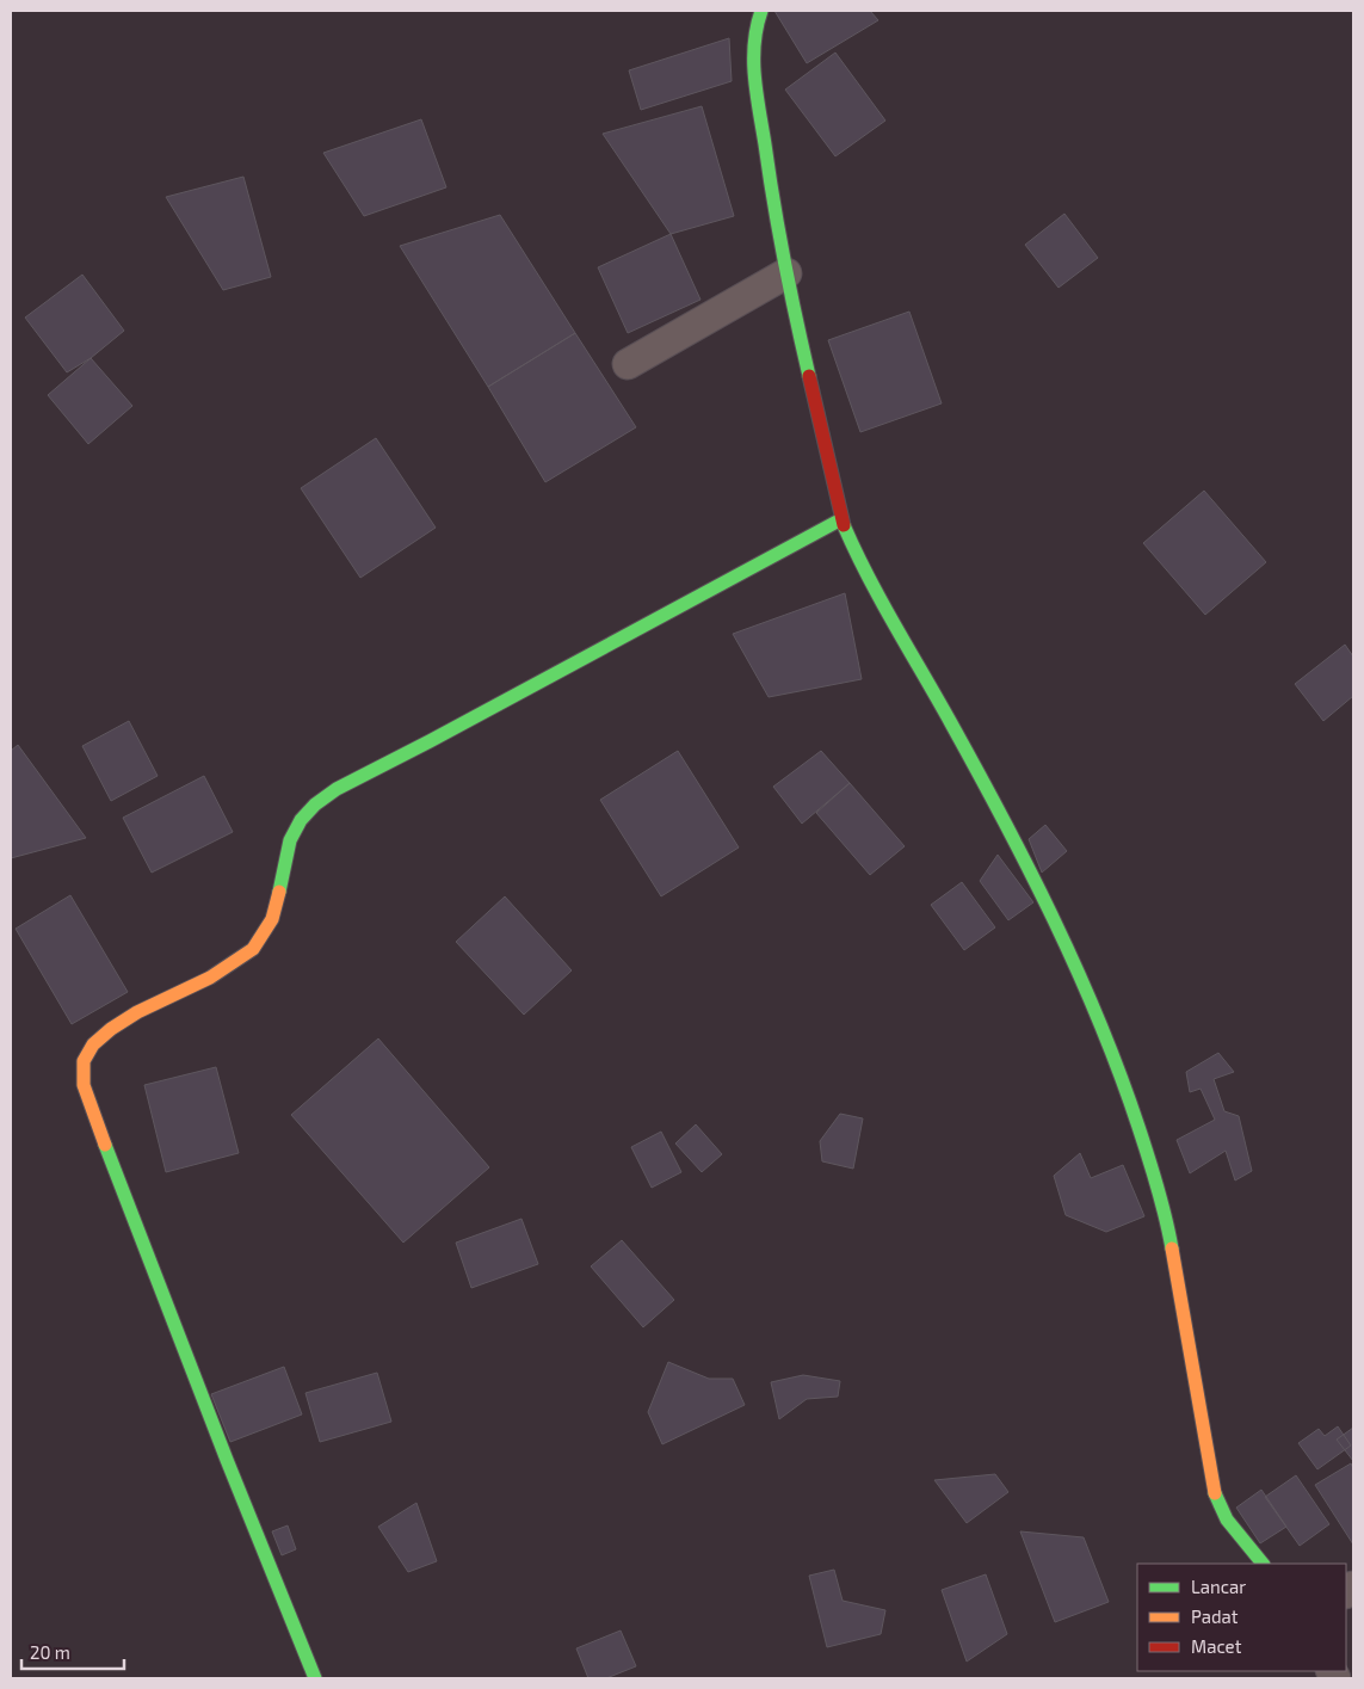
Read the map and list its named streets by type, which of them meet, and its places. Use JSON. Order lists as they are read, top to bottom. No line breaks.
{"legend":["Lancar","Padat","Macet"],"scale_bar":"20 m"}
